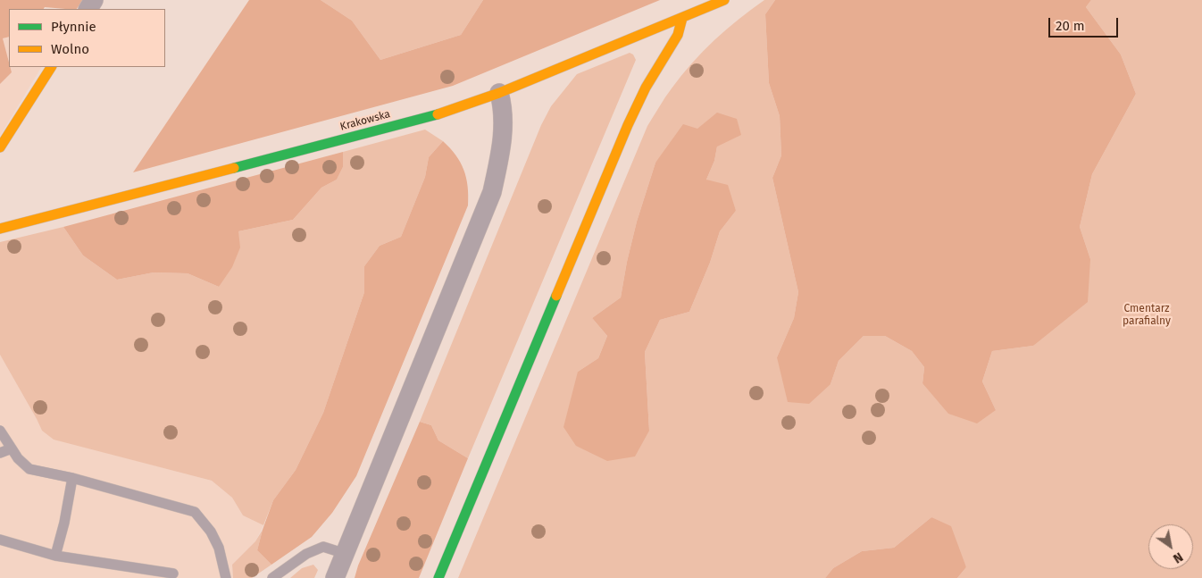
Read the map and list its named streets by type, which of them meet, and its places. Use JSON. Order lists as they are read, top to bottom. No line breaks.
{"streets":{"street":["Krakowska"]},"parks":["Cmentarz parafialny"],"legend":["Płynnie","Wolno"],"scale_bar":"20 m","north":"bottom right"}
